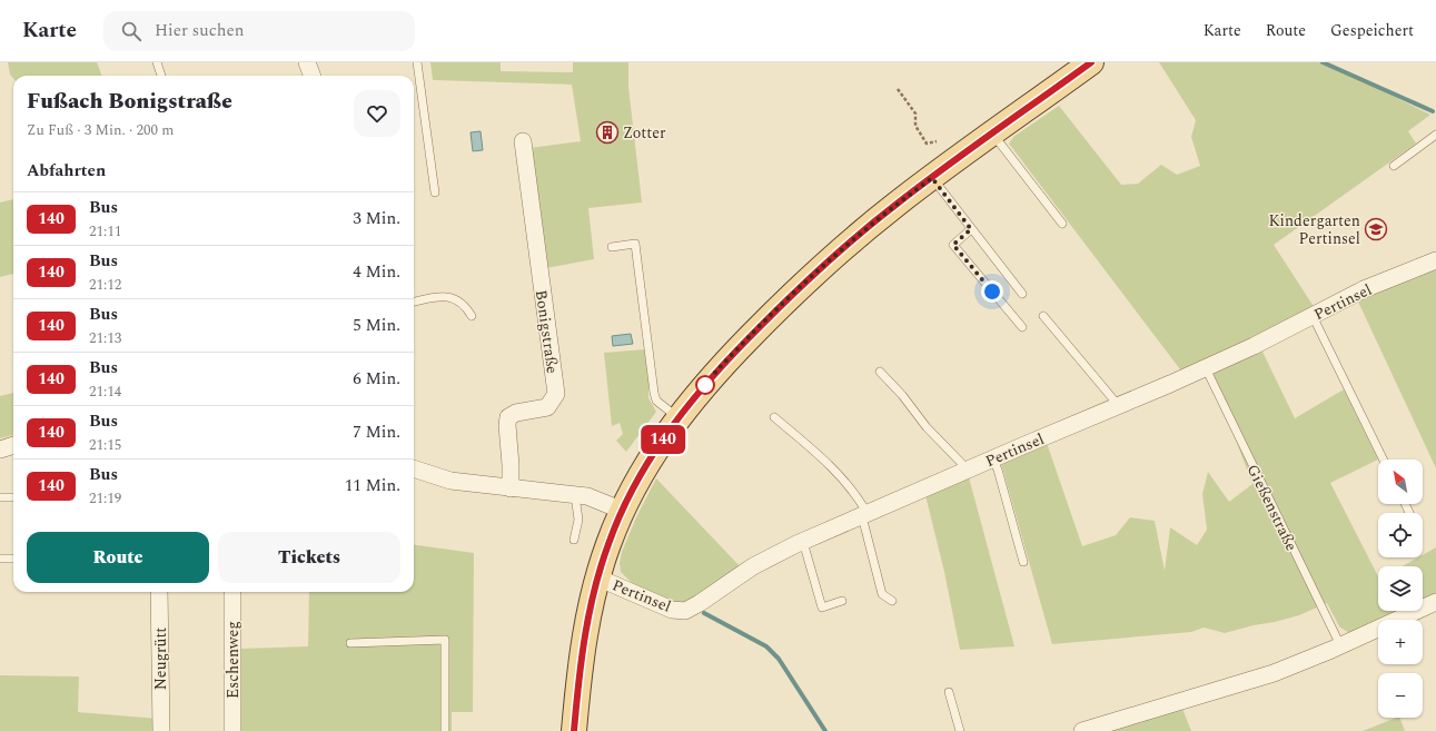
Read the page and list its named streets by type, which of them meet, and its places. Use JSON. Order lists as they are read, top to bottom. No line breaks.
{"streets":{"street":["Pertinsel","Bonigstraße","Neugrütt","Eschenweg"],"lane":["Gießenstraße"]},"crossings":[["Pertinsel","Gießenstraße"]],"places":{"building":["Zotter"],"school or university":["Kindergarten Pertinsel"]},"lines":["bus line 140"],"north":"top left","page":{"header":"Karte","search":"Hier suchen","nav":["Karte","Route","Gespeichert"],"on_map":"140","heading":[["Fußach Bonigstraße","Zu Fuß · 3 Min. · 200 m"],"Abfahrten"],"list":[{"mark":"140","name":"Bus","note":"21:11","value":"3 Min."},{"mark":"140","name":"Bus","note":"21:12","value":"4 Min."},{"mark":"140","name":"Bus","note":"21:13","value":"5 Min."},{"mark":"140","name":"Bus","note":"21:14","value":"6 Min."},{"mark":"140","name":"Bus","note":"21:15","value":"7 Min."},{"mark":"140","name":"Bus","note":"21:19","value":"11 Min."}],"map_buttons":["+","−"],"buttons":["Route","Tickets"]}}
